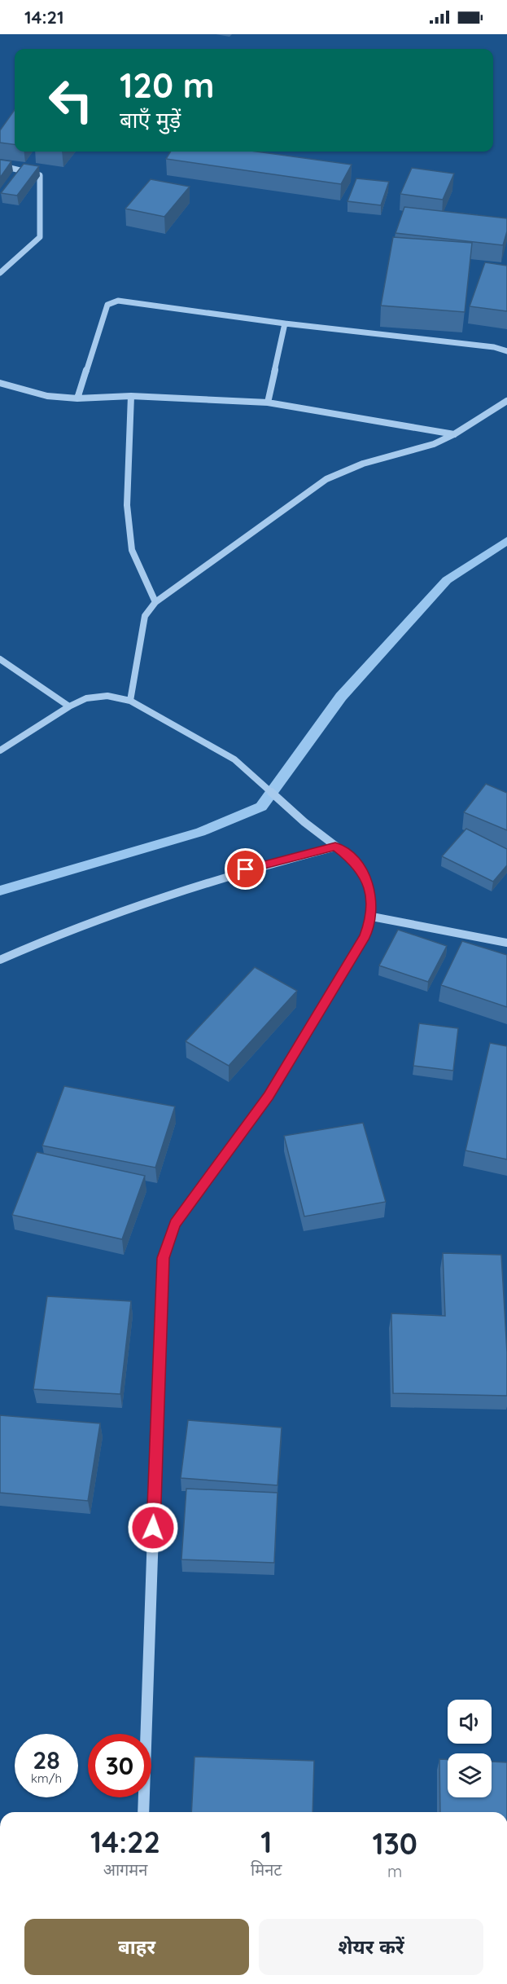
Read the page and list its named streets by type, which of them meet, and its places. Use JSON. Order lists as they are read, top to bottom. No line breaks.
{"page":{"status":"14:21","turn":["120 m","बाएँ मुड़ें"],"speed":"28 km/h","limit":"30","eta":["14:22","आगमन","1","मिनट","130","m"],"buttons":["बाहर","शेयर करें"]}}
